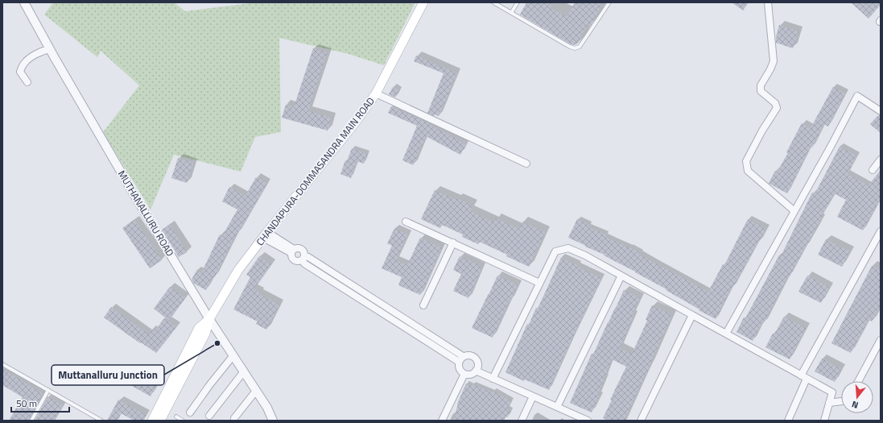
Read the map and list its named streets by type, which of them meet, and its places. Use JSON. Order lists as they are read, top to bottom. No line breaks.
{"streets":{"main road":["CHANDAPURA-DOMMASANDRA MAIN ROAD"],"street":["MUTHANALLURU ROAD"]},"crossings":[["CHANDAPURA-DOMMASANDRA MAIN ROAD","MUTHANALLURU ROAD"]],"places":["Muttanalluru Junction"],"scale_bar":"50 m","north":"bottom"}
